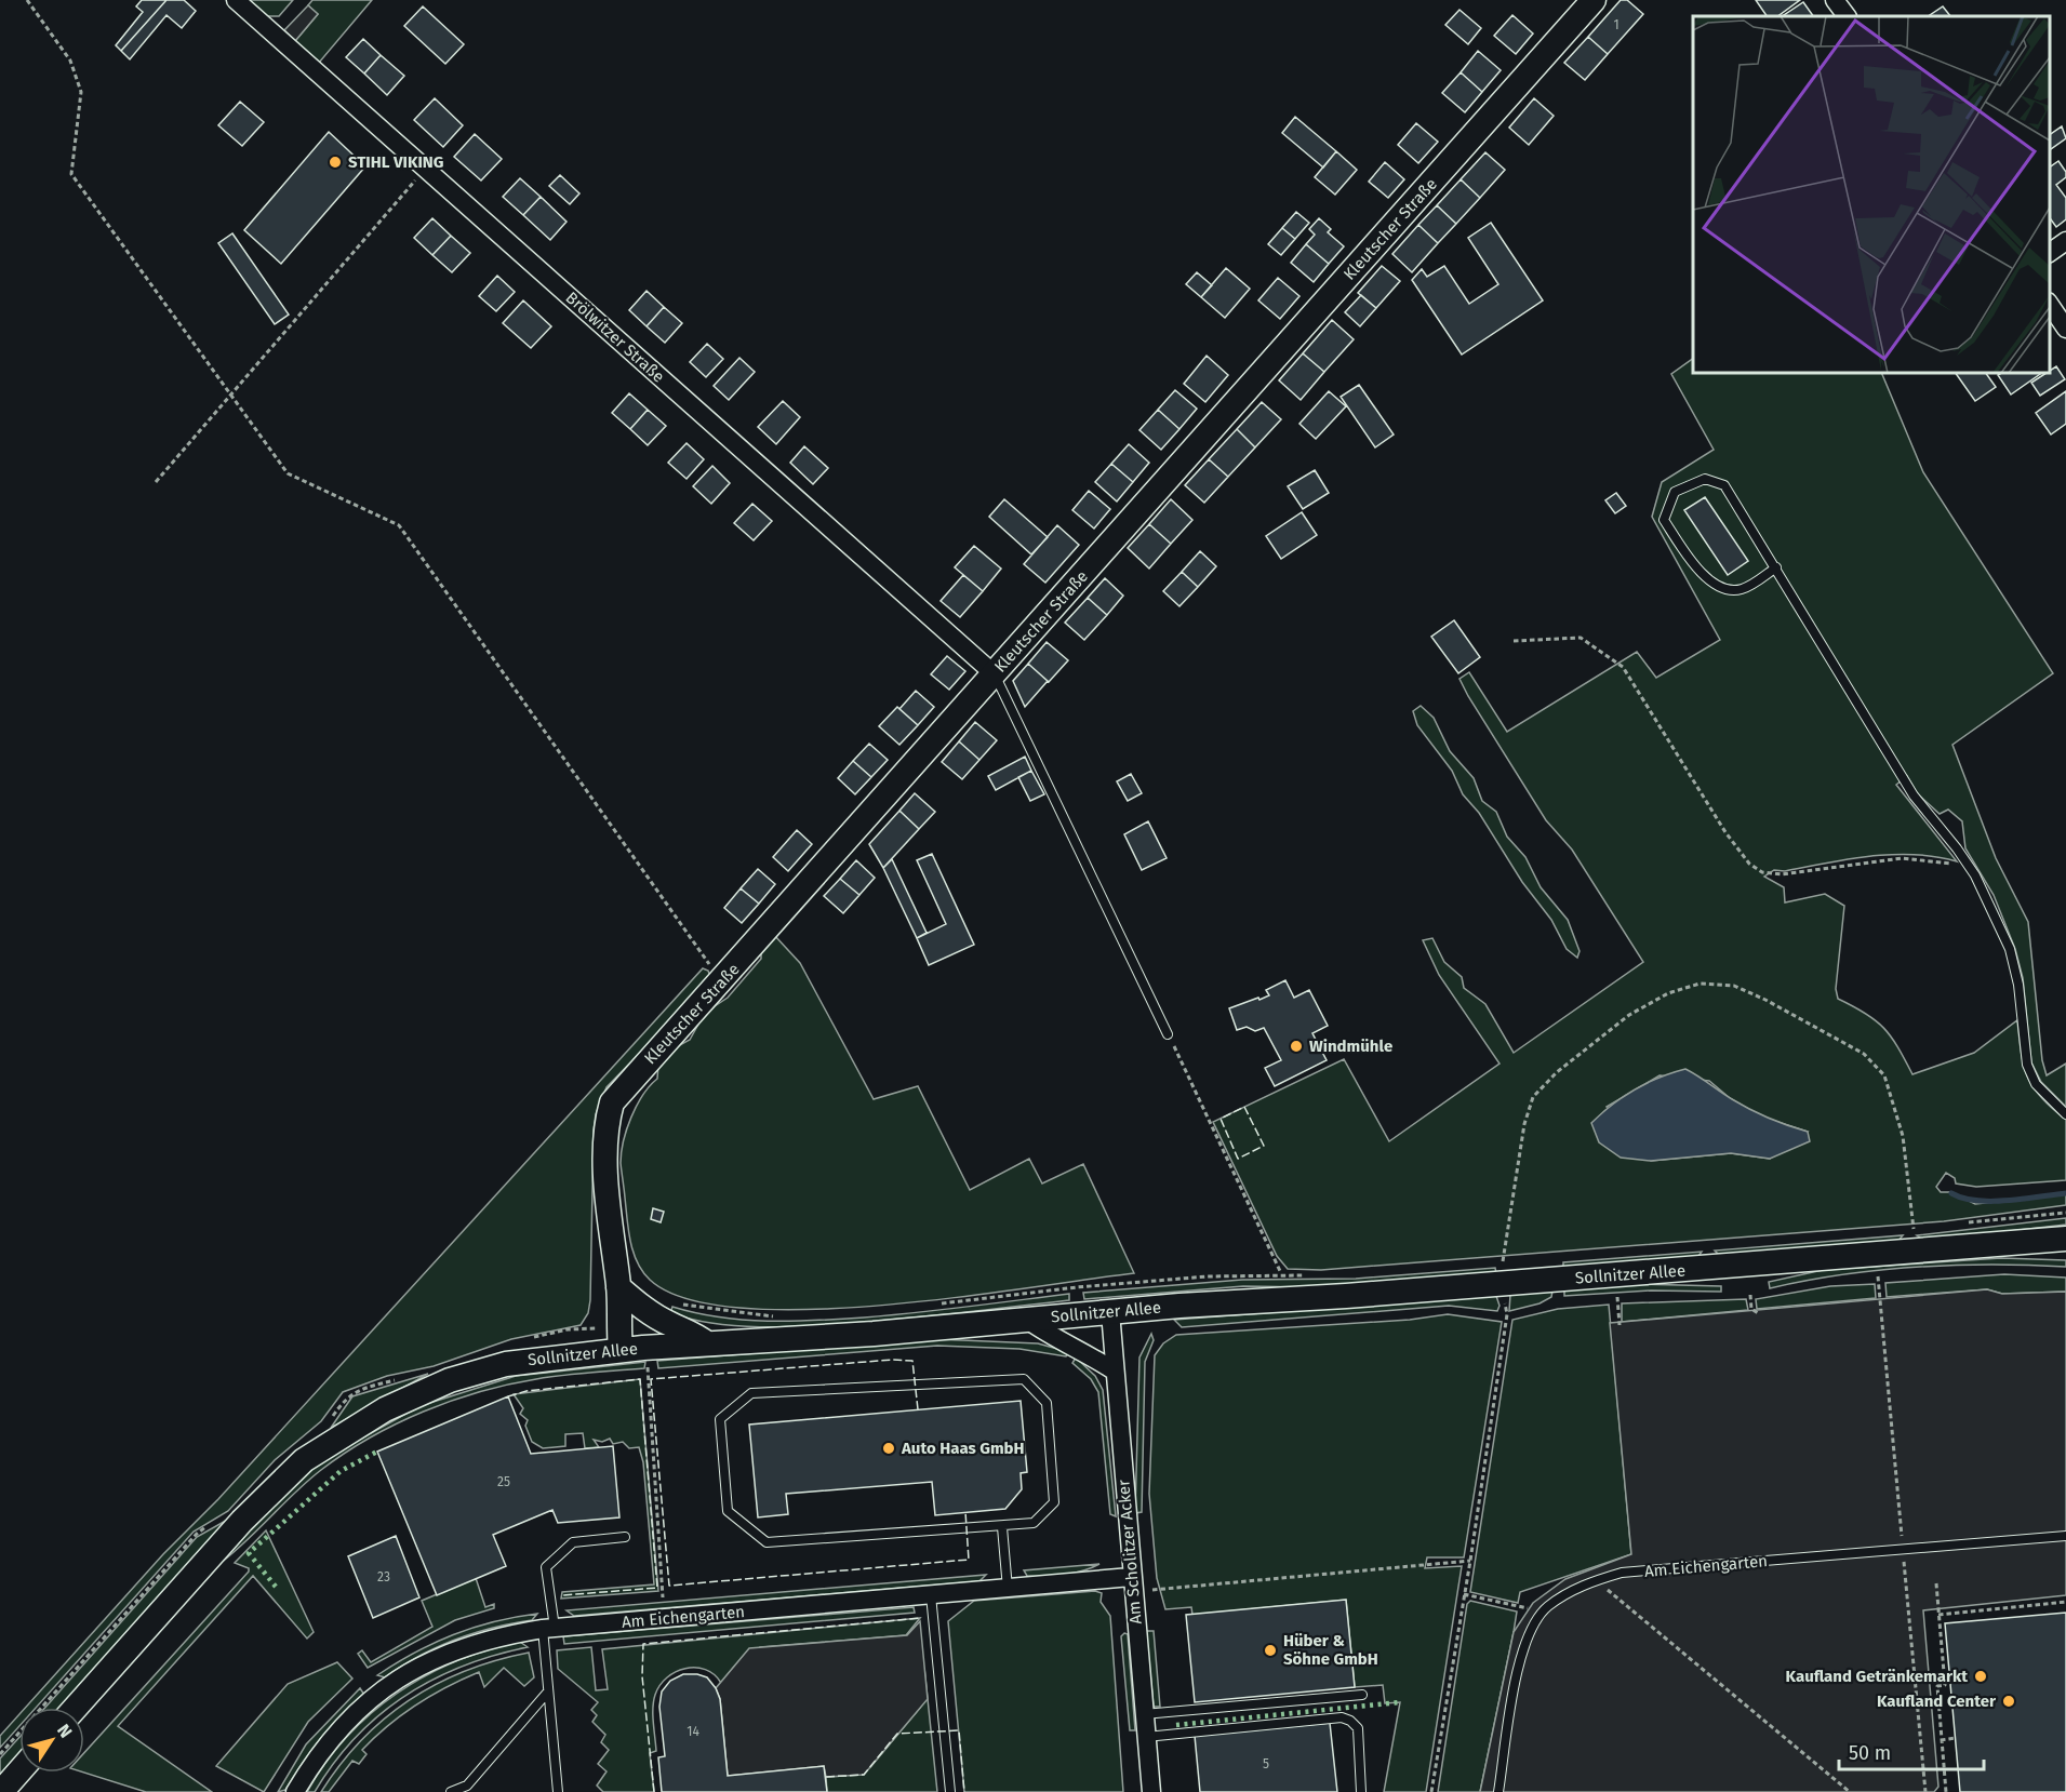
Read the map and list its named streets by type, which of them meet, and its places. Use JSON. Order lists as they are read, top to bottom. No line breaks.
{"streets":{"main road":["Kleutscher Straße","Sollnitzer Allee"],"street":["Brölwitzer Straße","Am Scholitzer Acker","Am Eichengarten"]},"crossings":[["Kleutscher Straße","Brölwitzer Straße"],["Kleutscher Straße","Sollnitzer Allee"],["Sollnitzer Allee","Am Scholitzer Acker"],["Am Scholitzer Acker","Am Eichengarten"]],"places":["STIHL VIKING","Windmühle","Auto Haas GmbH","Hüber & Söhne GmbH","Kaufland Getränkemarkt","Kaufland Center"],"house_numbers":["1","25","23","14","5"],"scale_bar":"50 m","north":"top right"}
